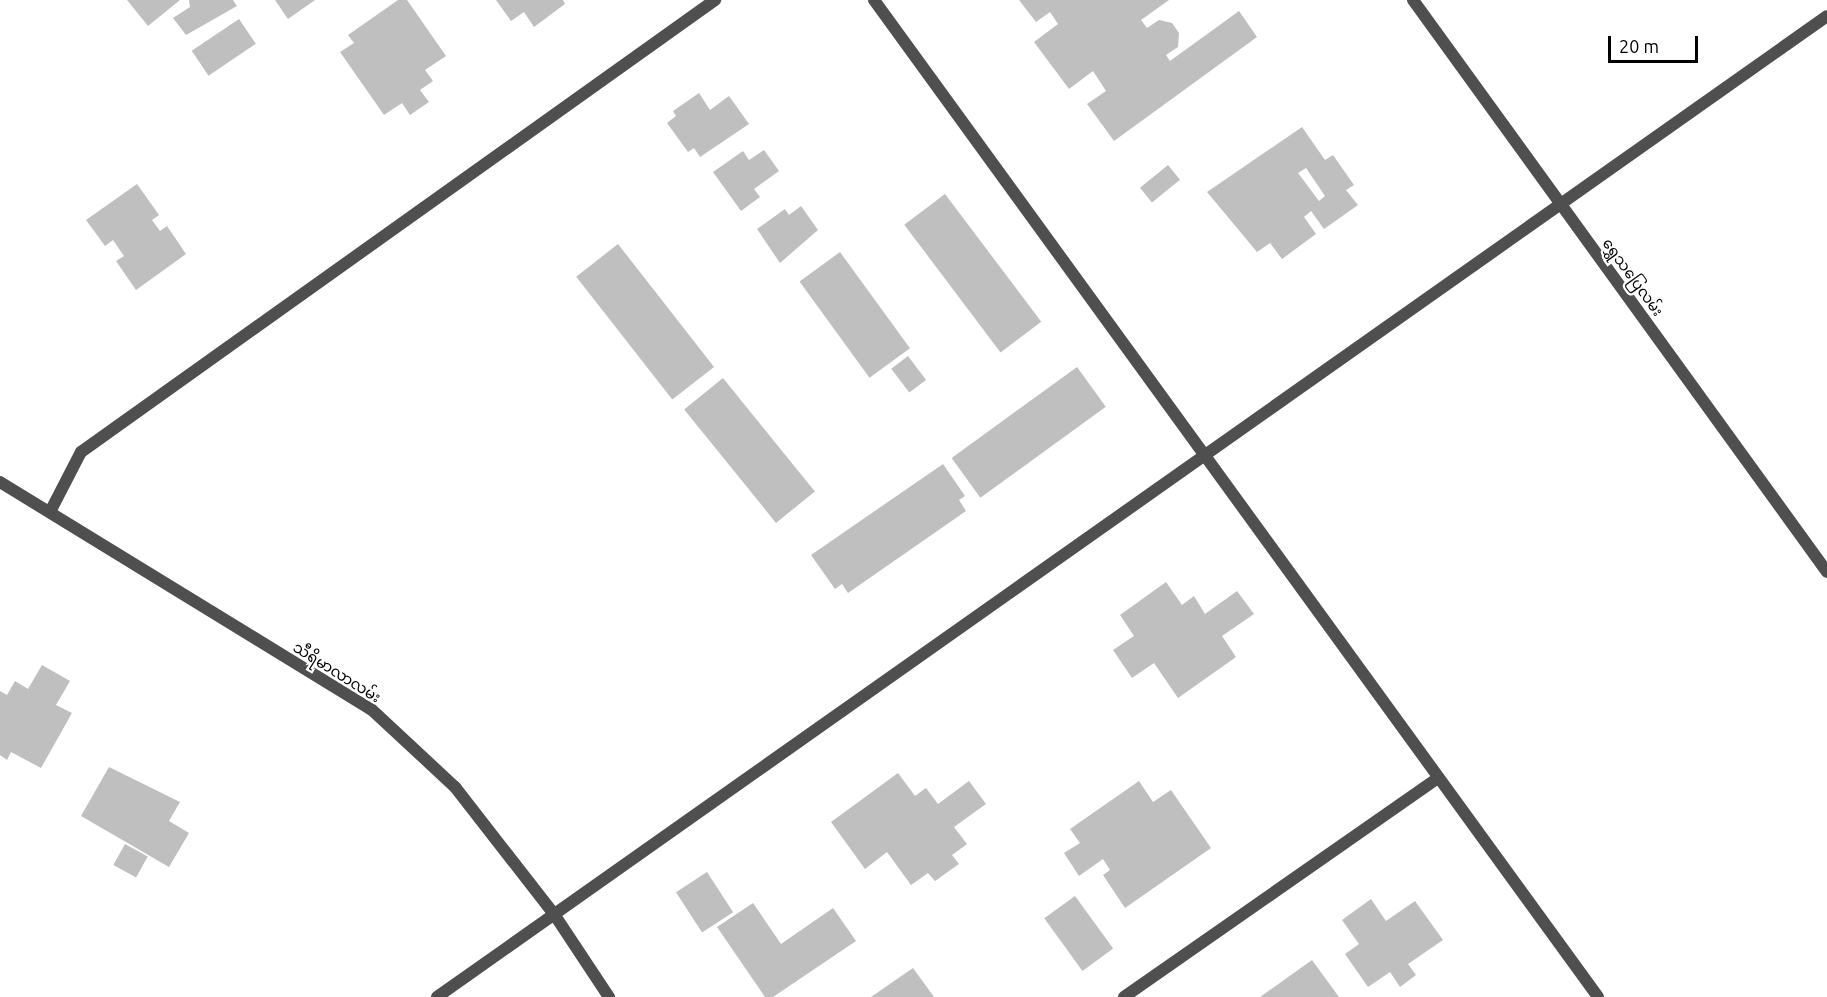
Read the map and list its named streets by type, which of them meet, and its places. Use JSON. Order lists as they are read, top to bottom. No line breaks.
{"streets":{"street":["ရွှေသပြေလမ်း","သီရိမာလာလမ်း"]},"scale_bar":"20 m"}
